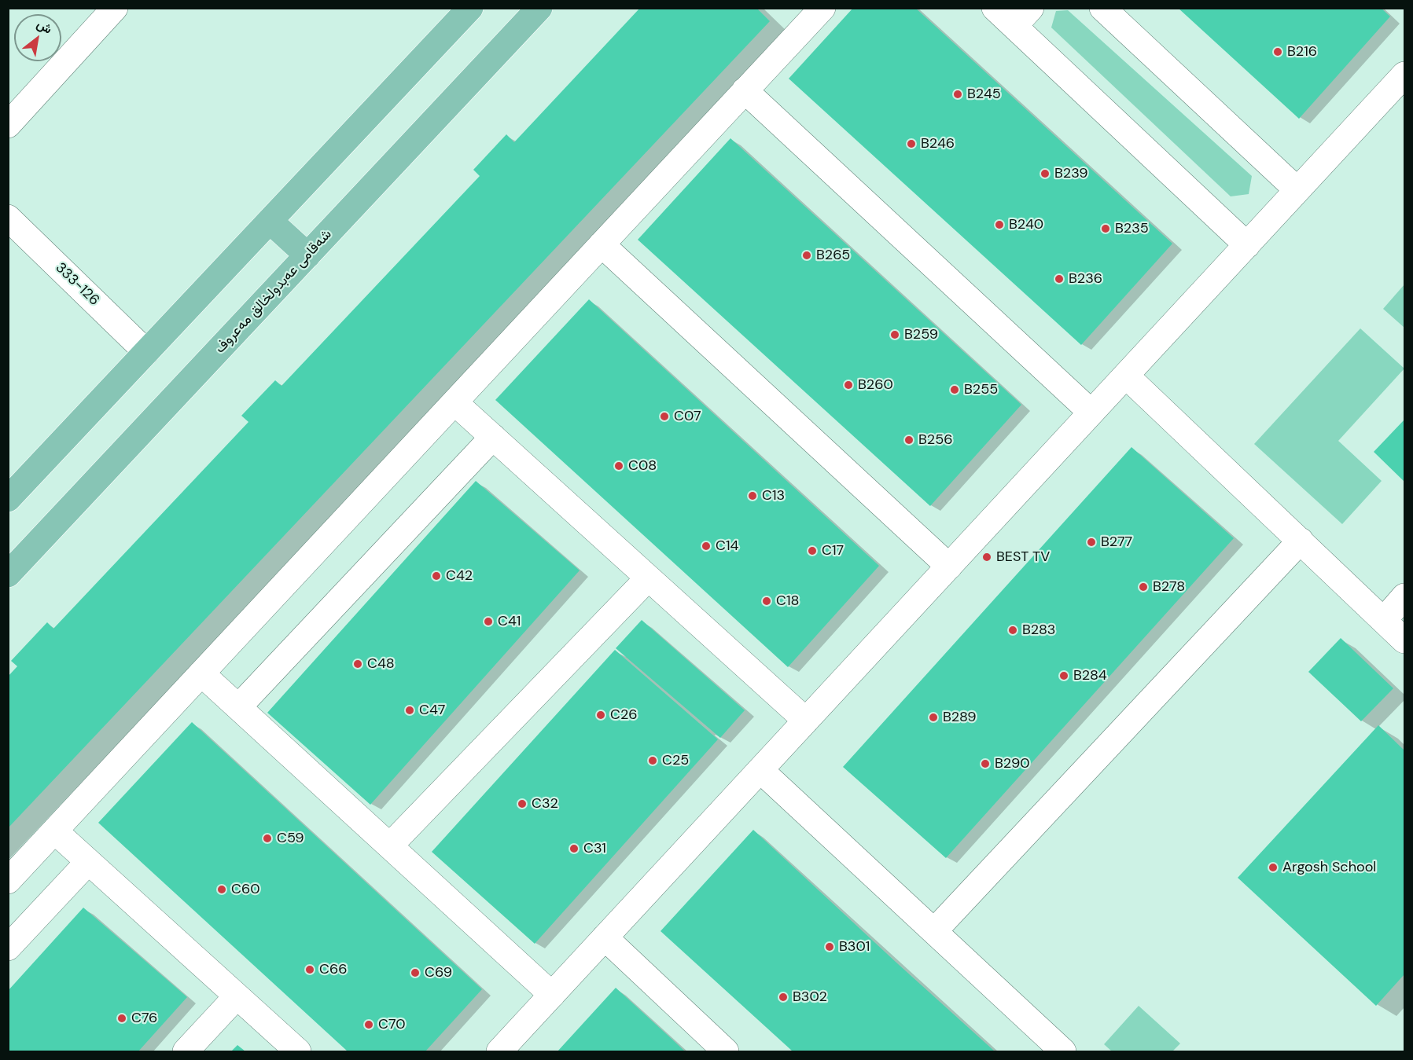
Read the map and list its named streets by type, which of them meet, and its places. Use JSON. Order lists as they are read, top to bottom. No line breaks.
{"streets":{"main road":["شەقامی عەبدولخالق مەعروف"],"street":["333-126"]},"places":["B216","B245","B246","B239","B240","B235","B265","B236","B259","B260","B255","C07","B256","C08","C13","B277","C14","C17","BEST TV","C42","B278","C18","C41","B283","C48","B284","C47","C26","B289","C25","B290","C32","C59","C31","Argosh School","C60","B301","C66","C69","B302","C76","C70"],"north":"top right"}
